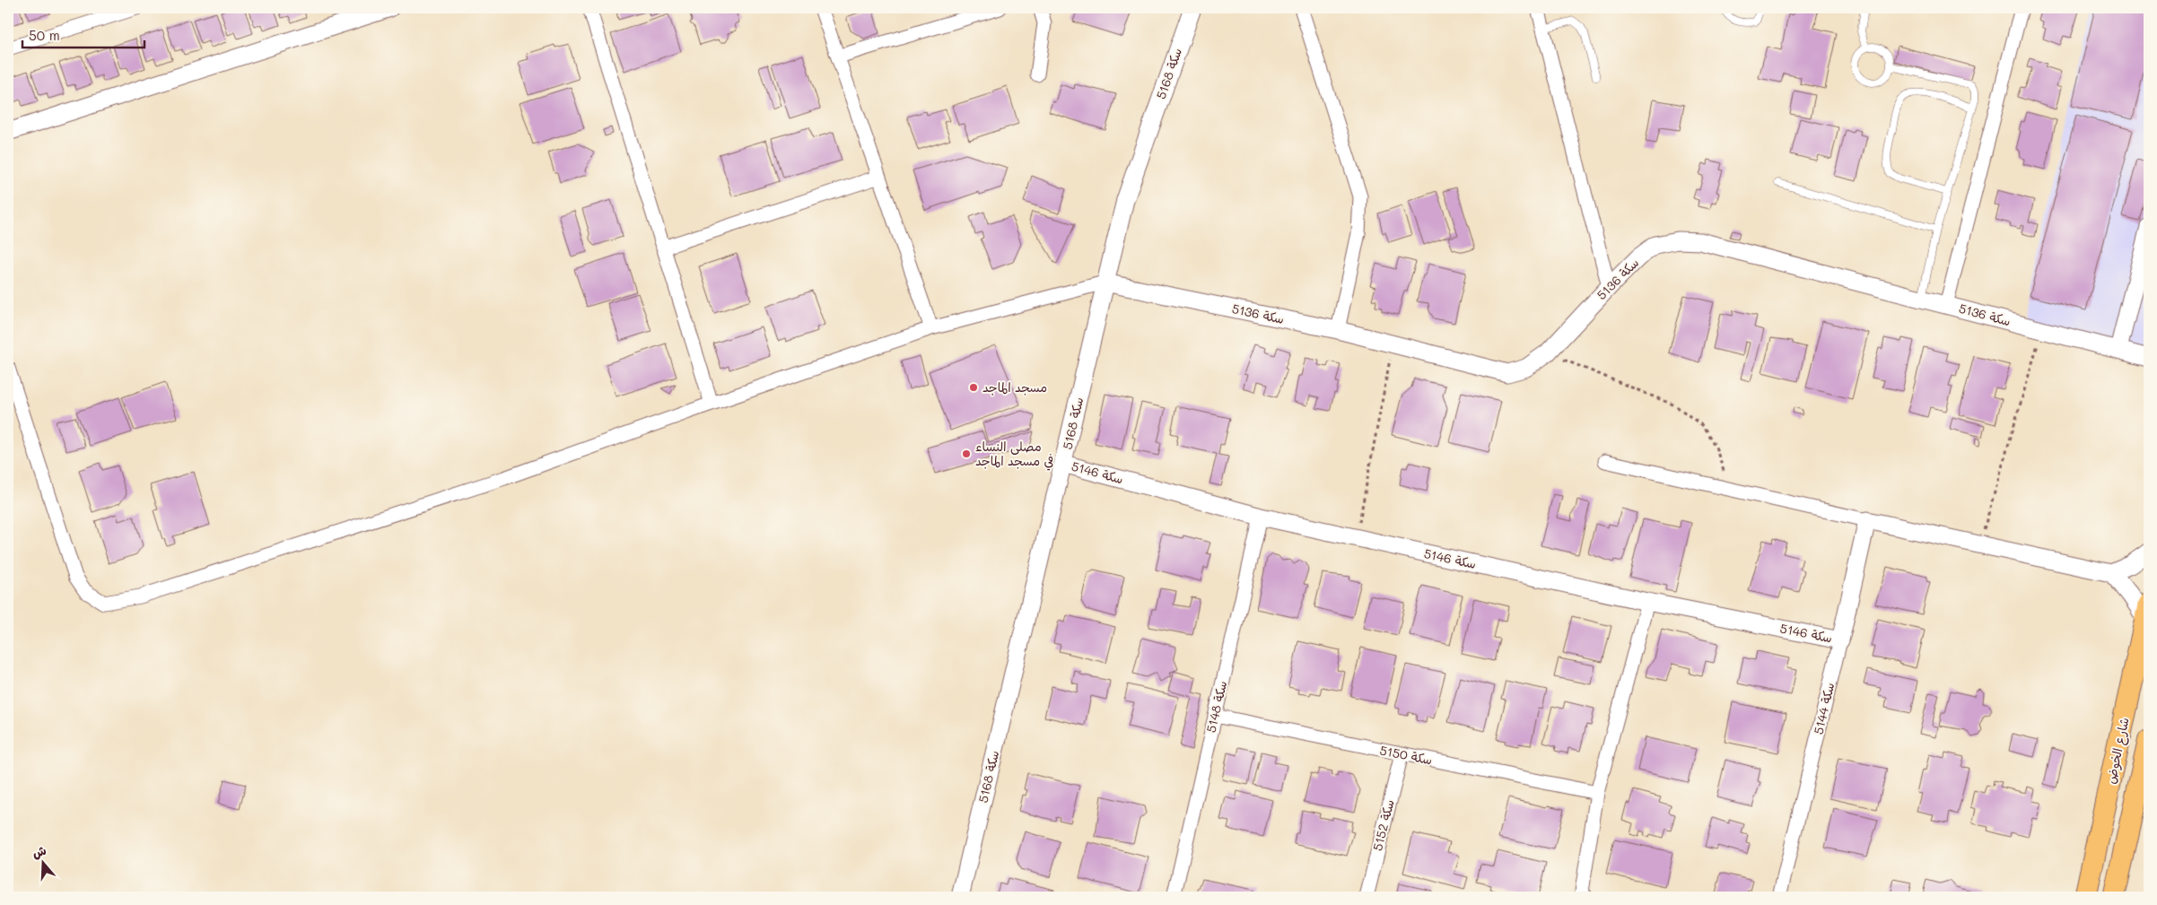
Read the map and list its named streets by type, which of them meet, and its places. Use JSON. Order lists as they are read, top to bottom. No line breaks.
{"streets":{"main road":["شارع الخوض"],"street":["سكة 5168","سكة 5136","سكة 5146","سكة 5148","سكة 5144","سكة 5150","سكة 5152"]},"crossings":[["سكة 5168","سكة 5136"],["سكة 5168","سكة 5146"],["سكة 5146","سكة 5148"],["سكة 5146","سكة 5144"],["سكة 5148","سكة 5150"],["سكة 5150","سكة 5152"]],"places":["مسجد الماجد","مصلى النساء في مسجد الماجد"],"scale_bar":"50 m","north":"top"}
